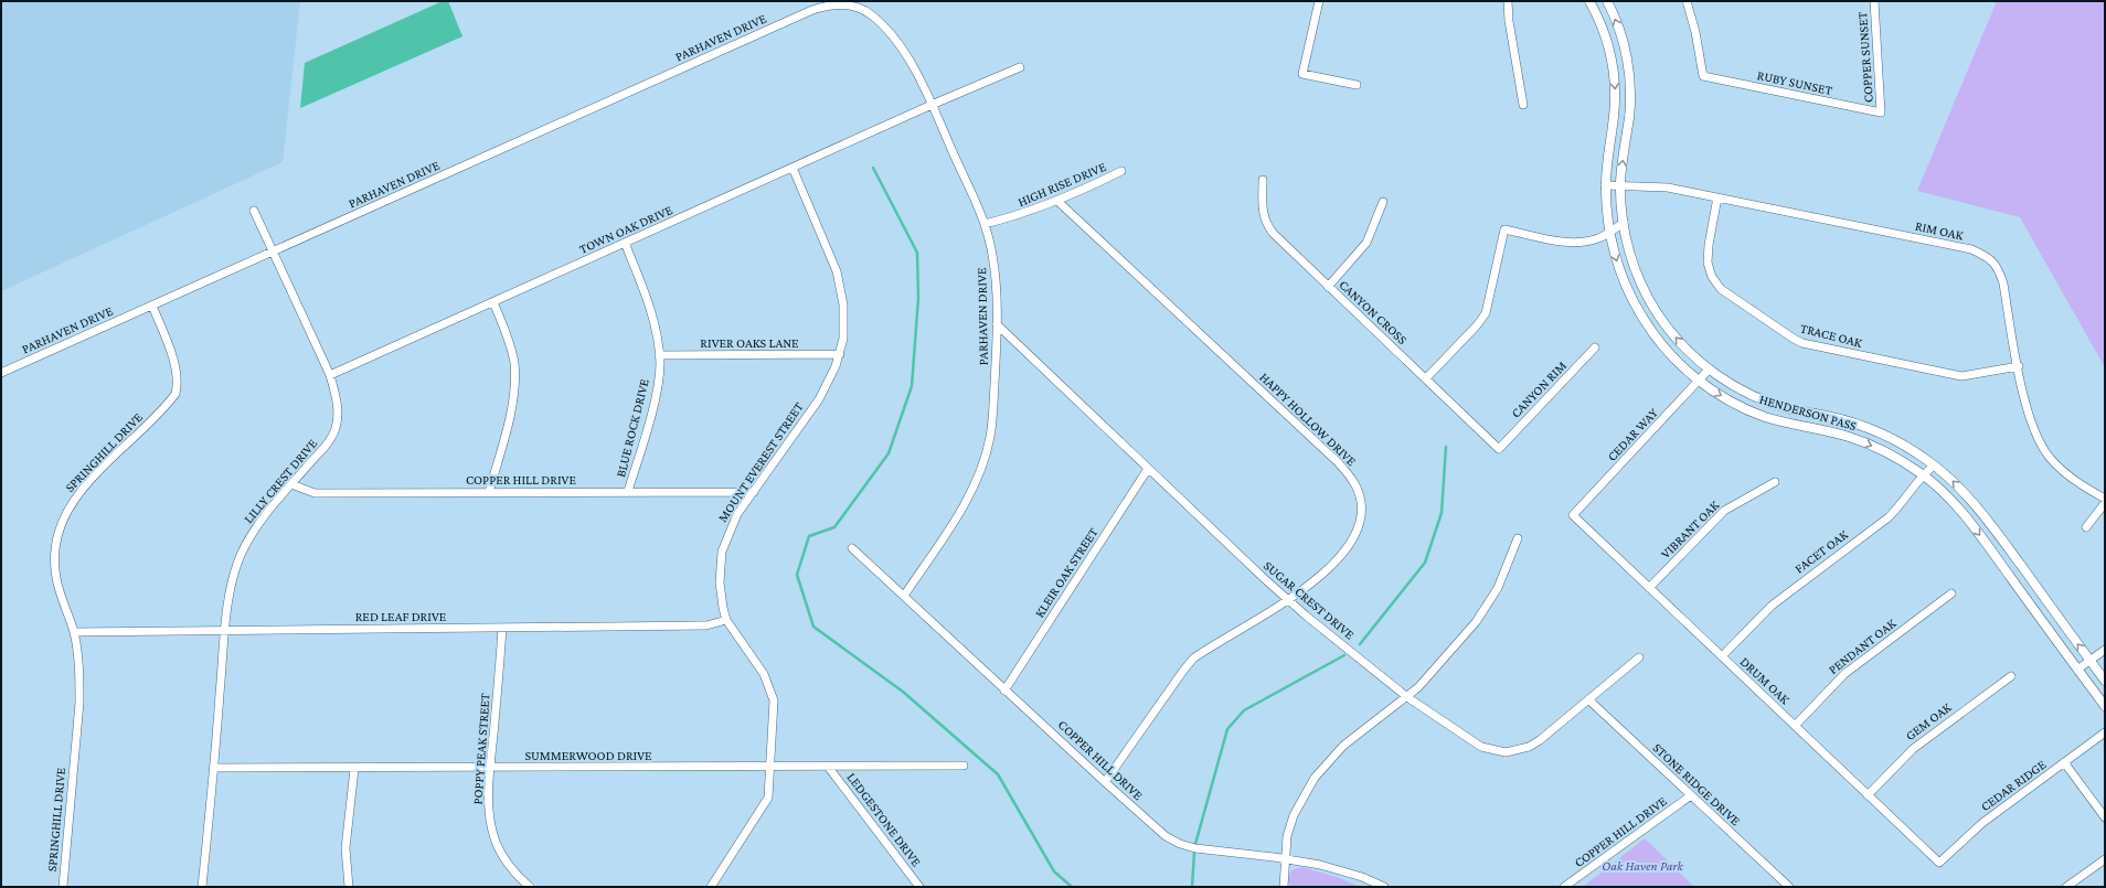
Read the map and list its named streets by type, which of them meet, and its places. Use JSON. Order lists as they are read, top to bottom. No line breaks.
{"streets":{"street":["PARHAVEN DRIVE","COPPER SUNSET","RUBY SUNSET","HIGH RISE DRIVE","TOWN OAK DRIVE","RIM OAK","CANYON CROSS","TRACE OAK","RIVER OAKS LANE","CANYON RIM","HENDERSON PASS","HAPPY HOLLOW DRIVE","BLUE ROCK DRIVE","CEDAR WAY","SPRINGHILL DRIVE","MOUNT EVEREST STREET","COPPER HILL DRIVE","LILLY CREST DRIVE","VIBRANT OAK","FACET OAK","KLEIR OAK STREET","SUGAR CREST DRIVE","RED LEAF DRIVE","PENDANT OAK","DRUM OAK","GEM OAK","POPPY PEAK STREET","SUMMERWOOD DRIVE","STONE RIDGE DRIVE","CEDAR RIDGE","LEDGESTONE DRIVE"]},"crossings":[["PARHAVEN DRIVE","HIGH RISE DRIVE"],["PARHAVEN DRIVE","TOWN OAK DRIVE"],["PARHAVEN DRIVE","SPRINGHILL DRIVE"],["PARHAVEN DRIVE","COPPER HILL DRIVE"],["PARHAVEN DRIVE","LILLY CREST DRIVE"],["PARHAVEN DRIVE","SUGAR CREST DRIVE"],["COPPER SUNSET","RUBY SUNSET"],["HIGH RISE DRIVE","HAPPY HOLLOW DRIVE"],["TOWN OAK DRIVE","BLUE ROCK DRIVE"],["TOWN OAK DRIVE","MOUNT EVEREST STREET"],["TOWN OAK DRIVE","LILLY CREST DRIVE"],["RIM OAK","TRACE OAK"],["RIM OAK","HENDERSON PASS"],["CANYON CROSS","CANYON RIM"],["RIVER OAKS LANE","BLUE ROCK DRIVE"],["RIVER OAKS LANE","MOUNT EVEREST STREET"],["HENDERSON PASS","CEDAR WAY"],["HENDERSON PASS","FACET OAK"],["HAPPY HOLLOW DRIVE","COPPER HILL DRIVE"],["HAPPY HOLLOW DRIVE","SUGAR CREST DRIVE"],["BLUE ROCK DRIVE","COPPER HILL DRIVE"],["CEDAR WAY","DRUM OAK"],["SPRINGHILL DRIVE","RED LEAF DRIVE"],["MOUNT EVEREST STREET","COPPER HILL DRIVE"],["MOUNT EVEREST STREET","RED LEAF DRIVE"],["MOUNT EVEREST STREET","SUMMERWOOD DRIVE"],["COPPER HILL DRIVE","LILLY CREST DRIVE"],["COPPER HILL DRIVE","KLEIR OAK STREET"],["COPPER HILL DRIVE","STONE RIDGE DRIVE"],["LILLY CREST DRIVE","RED LEAF DRIVE"],["LILLY CREST DRIVE","SUMMERWOOD DRIVE"],["VIBRANT OAK","DRUM OAK"],["FACET OAK","DRUM OAK"],["KLEIR OAK STREET","SUGAR CREST DRIVE"],["SUGAR CREST DRIVE","STONE RIDGE DRIVE"],["RED LEAF DRIVE","POPPY PEAK STREET"],["PENDANT OAK","DRUM OAK"],["DRUM OAK","GEM OAK"],["DRUM OAK","CEDAR RIDGE"],["POPPY PEAK STREET","SUMMERWOOD DRIVE"],["SUMMERWOOD DRIVE","LEDGESTONE DRIVE"]],"parks":["Oak Haven Park"]}
